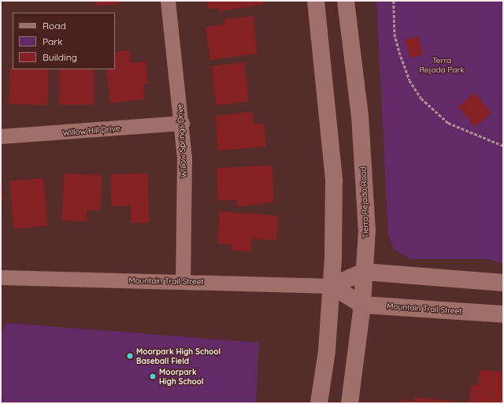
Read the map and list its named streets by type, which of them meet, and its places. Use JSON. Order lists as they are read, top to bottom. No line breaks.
{"streets":{"main road":["Tierra Rejada Road","Mountain Trail Street"],"street":["Willow Hill Drive","Willow Springs Drive"]},"crossings":[["Willow Hill Drive","Willow Springs Drive"],["Willow Springs Drive","Mountain Trail Street"],["Tierra Rejada Road","Mountain Trail Street"]],"parks":["Terra Rejada Park"],"places":["Moorpark High School Baseball Field","Moorpark High School"],"legend":["Road","Park","Building"]}
